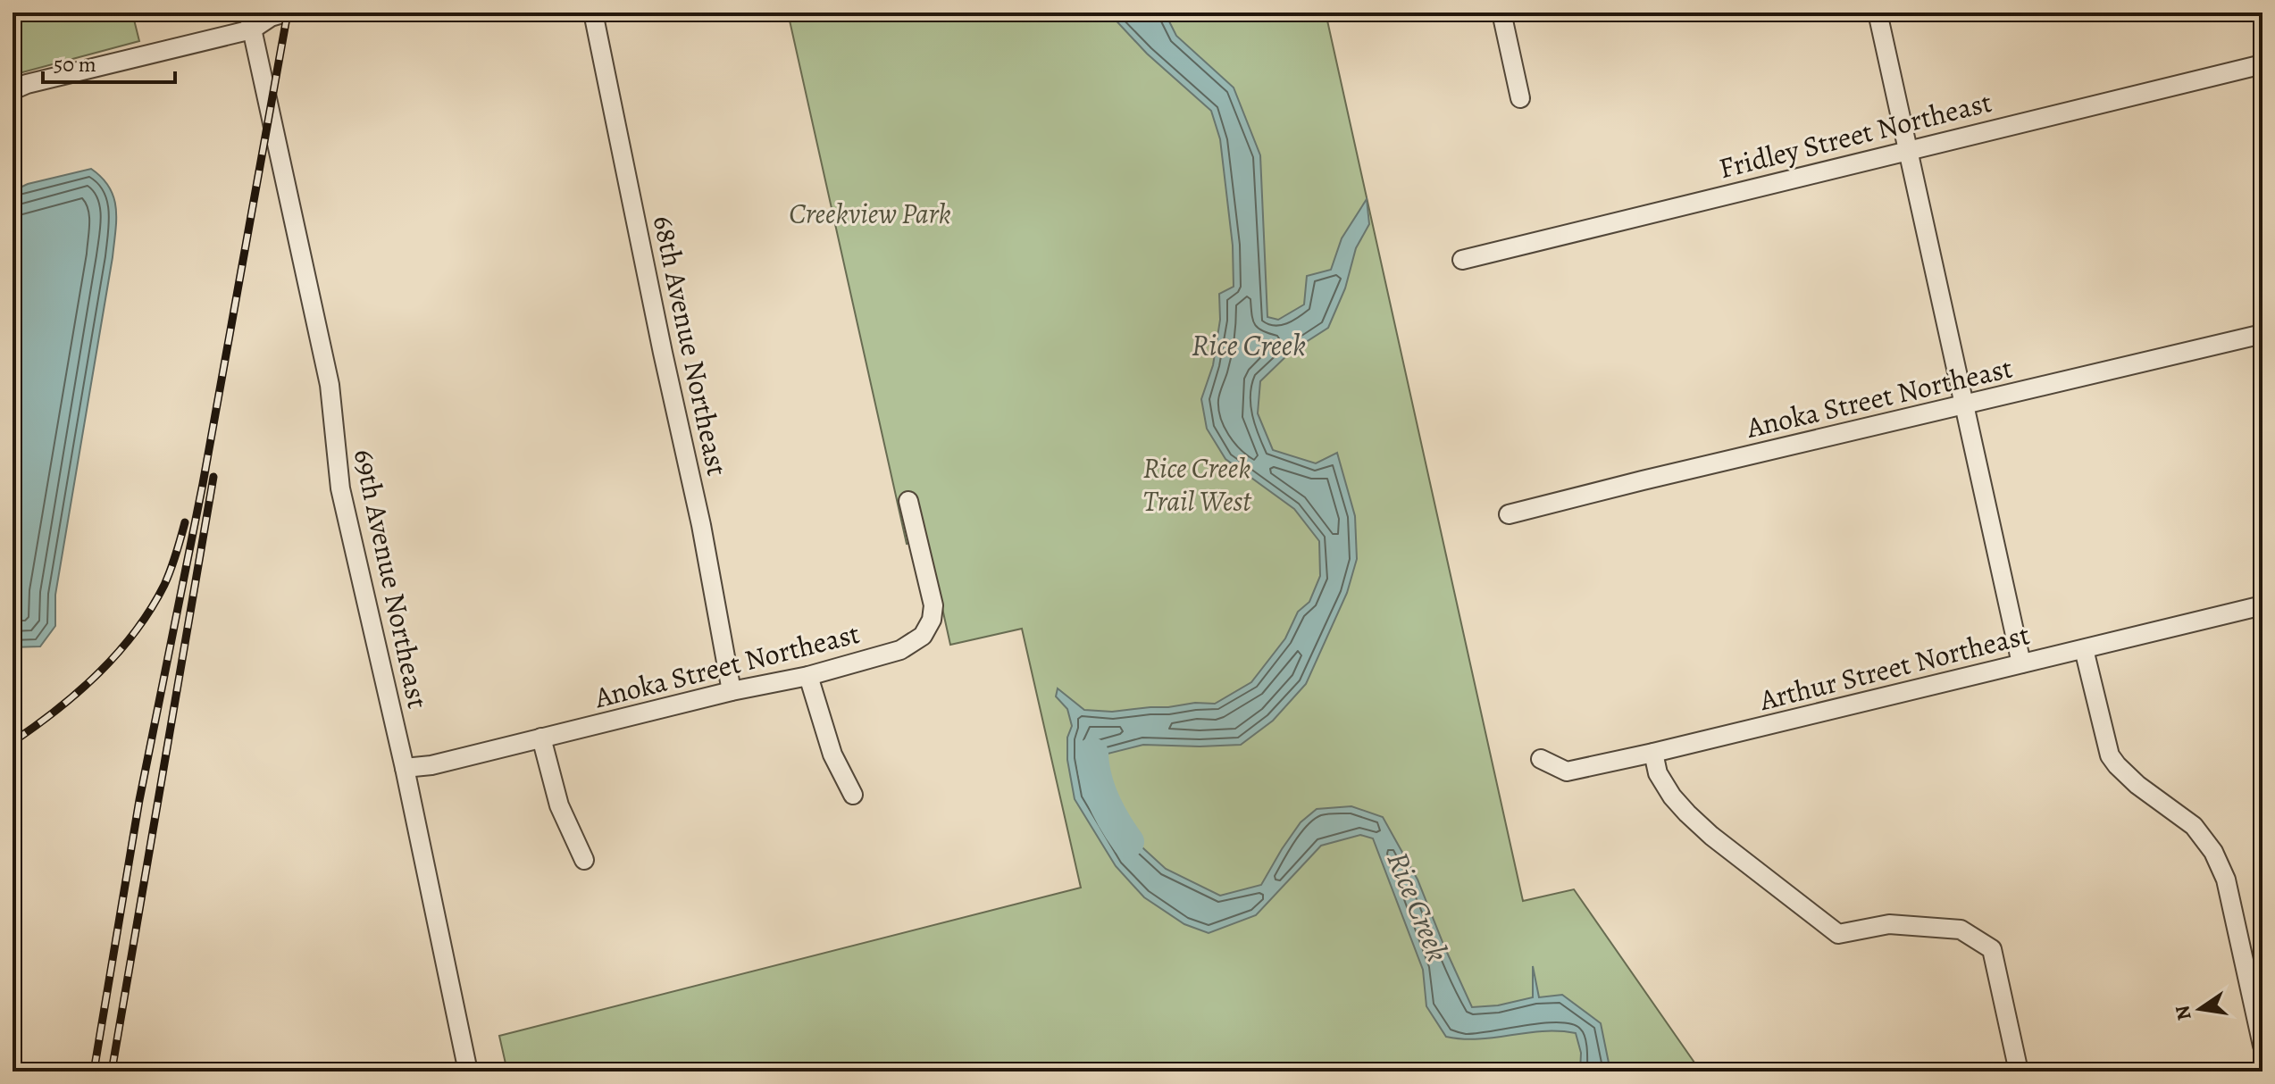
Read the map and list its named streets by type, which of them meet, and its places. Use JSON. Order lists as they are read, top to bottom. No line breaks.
{"streets":{"street":["Fridley Street Northeast","68th Avenue Northeast","Anoka Street Northeast","69th Avenue Northeast","Arthur Street Northeast"]},"crossings":[["68th Avenue Northeast","Anoka Street Northeast"],["Anoka Street Northeast","69th Avenue Northeast"]],"water":["Rice Creek"],"parks":["Creekview Park","Rice Creek Trail West"],"scale_bar":"50 m","north":"left"}
